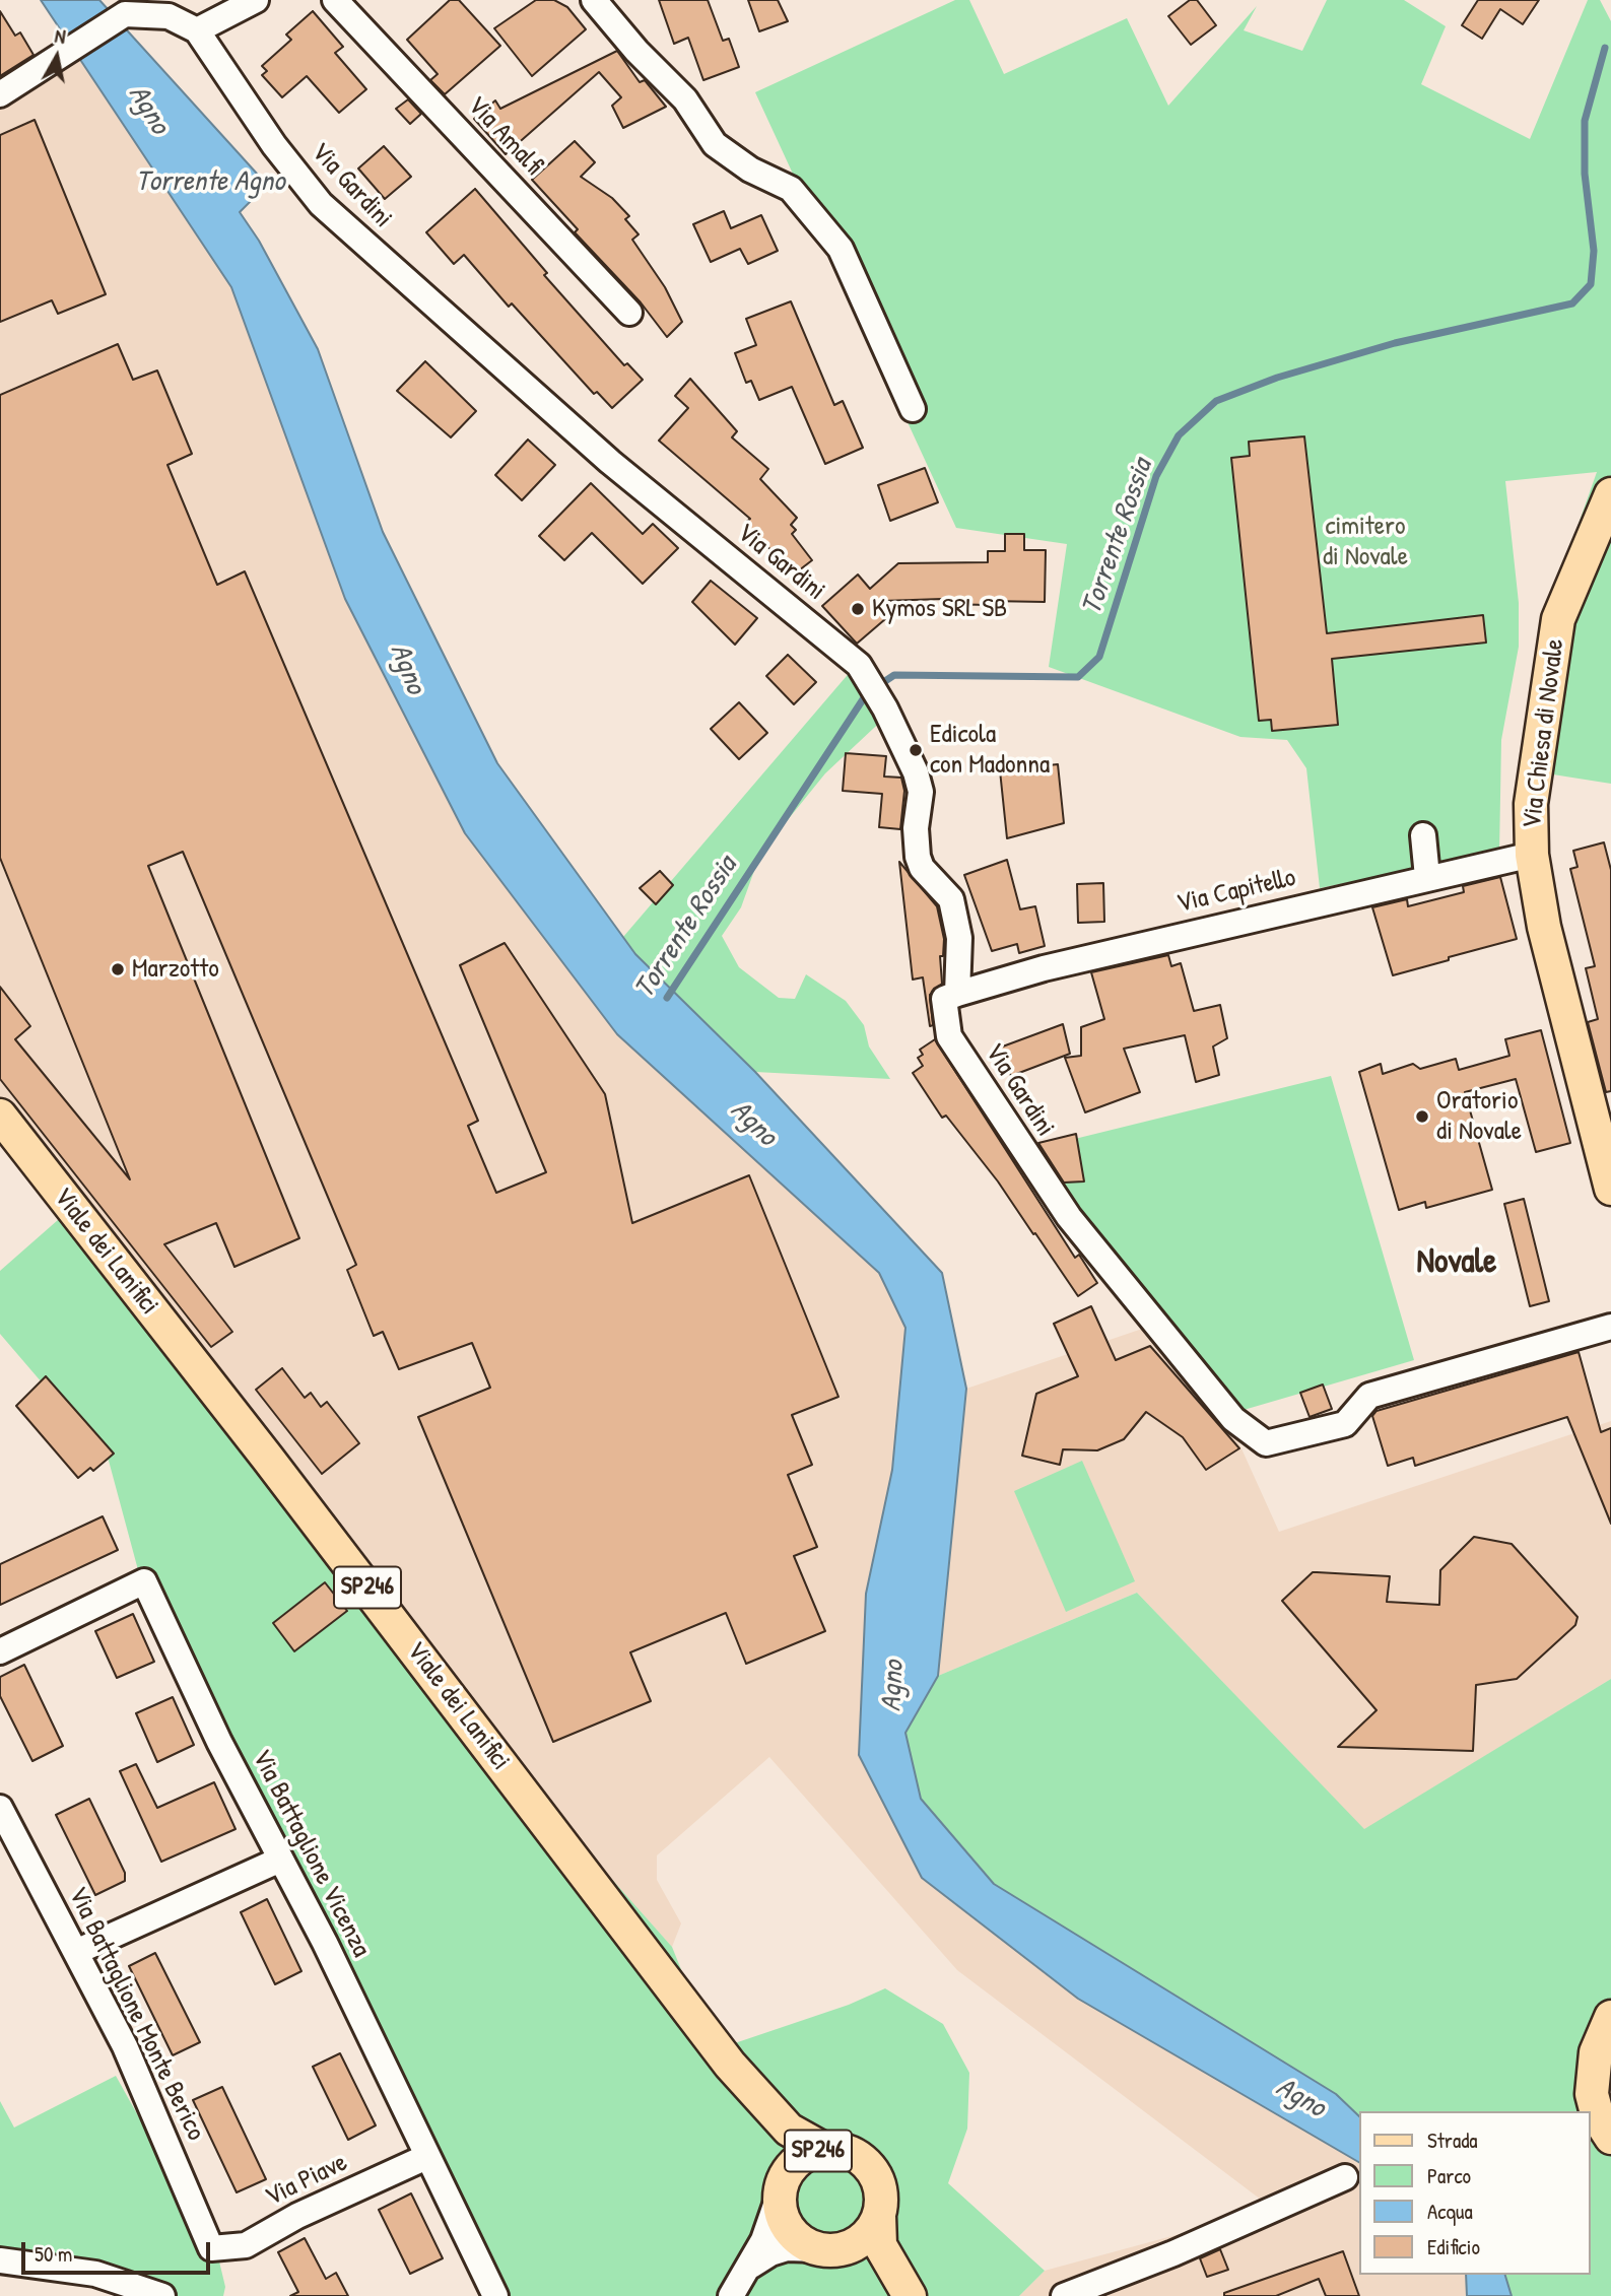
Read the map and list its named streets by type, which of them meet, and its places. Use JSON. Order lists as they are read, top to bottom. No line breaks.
{"streets":{"main road":["Via Chiesa di Novale","Viale dei Lanifici","SP246"],"street":["Via Amalfi","Via Gardini","Via Capitello","Via Battaglione Vicenza","Via Battaglione Monte Berico","Via Piave"]},"crossings":[["Via Gardini","Via Capitello"],["Via Chiesa di Novale","Via Capitello"],["Viale dei Lanifici","SP246"],["Via Battaglione Vicenza","Via Piave"],["Via Battaglione Monte Berico","Via Piave"]],"districts":["Novale"],"water":["Agno","Torrente Agno","Torrente Rossia"],"parks":["cimitero di Novale"],"places":["Kymos SRL SB","Edicola con Madonna","Marzotto","Oratorio di Novale"],"legend":["Strada","Parco","Acqua","Edificio"],"scale_bar":"50 m","north":"top"}
